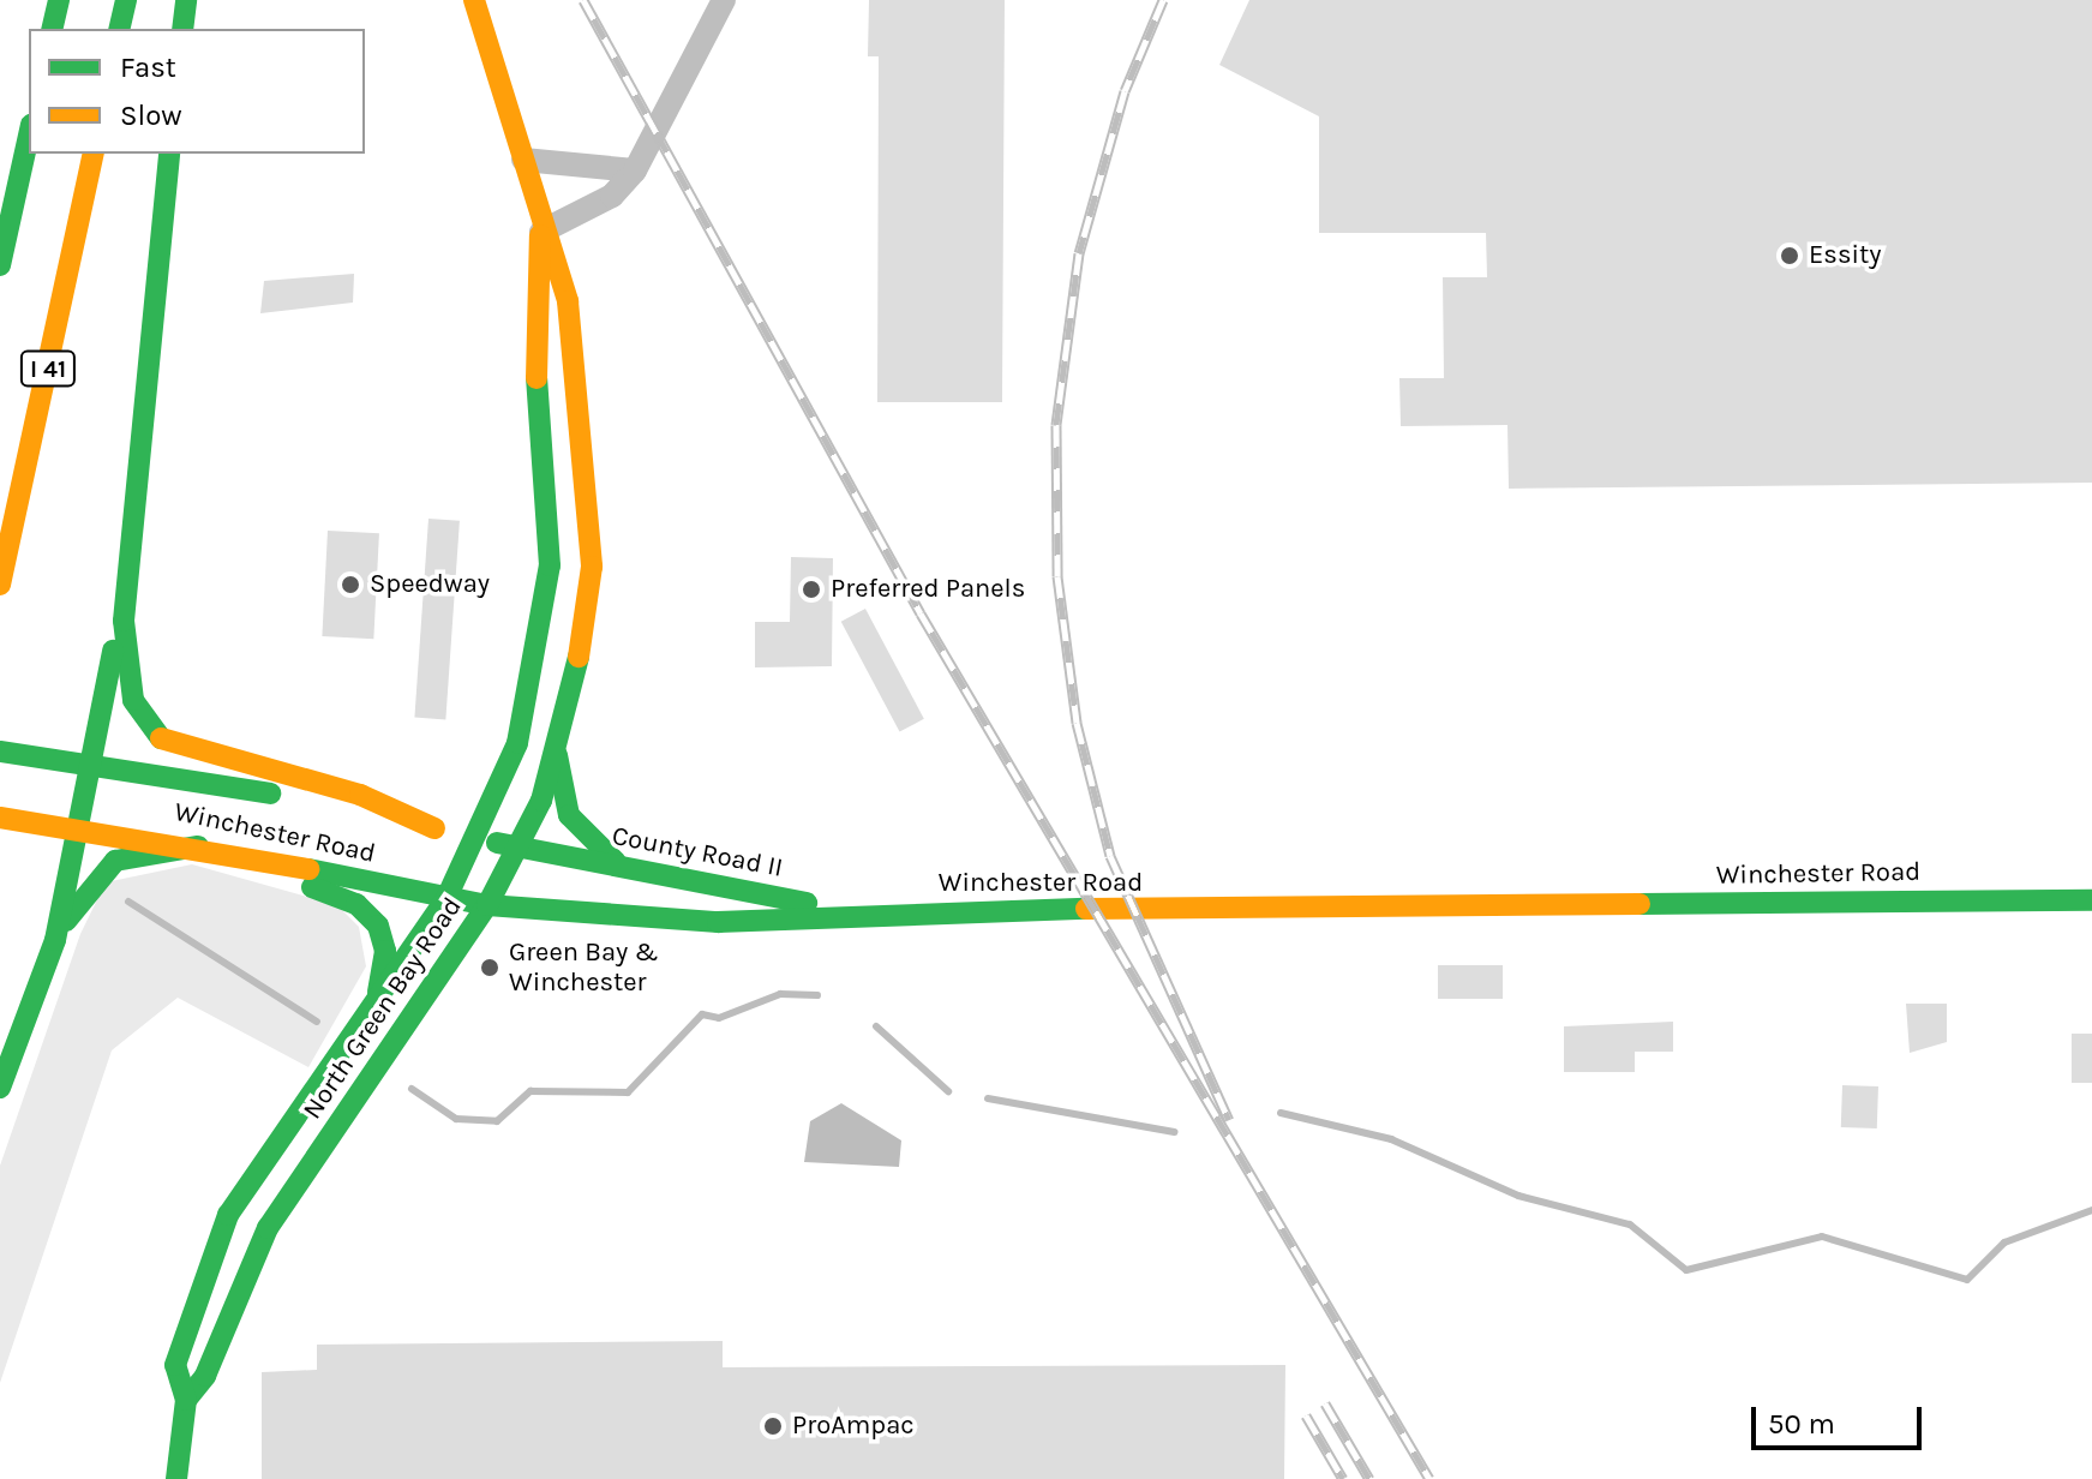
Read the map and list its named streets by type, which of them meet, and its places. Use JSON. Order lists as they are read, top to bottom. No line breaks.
{"streets":{"main road":["I 41","Winchester Road","County Road II","North Green Bay Road"]},"crossings":[["Winchester Road","County Road II"],["Winchester Road","North Green Bay Road"],["County Road II","North Green Bay Road"]],"places":["Essity","Speedway","Preferred Panels","Green Bay & Winchester","ProAmpac"],"legend":["Fast","Slow"],"scale_bar":"50 m"}
